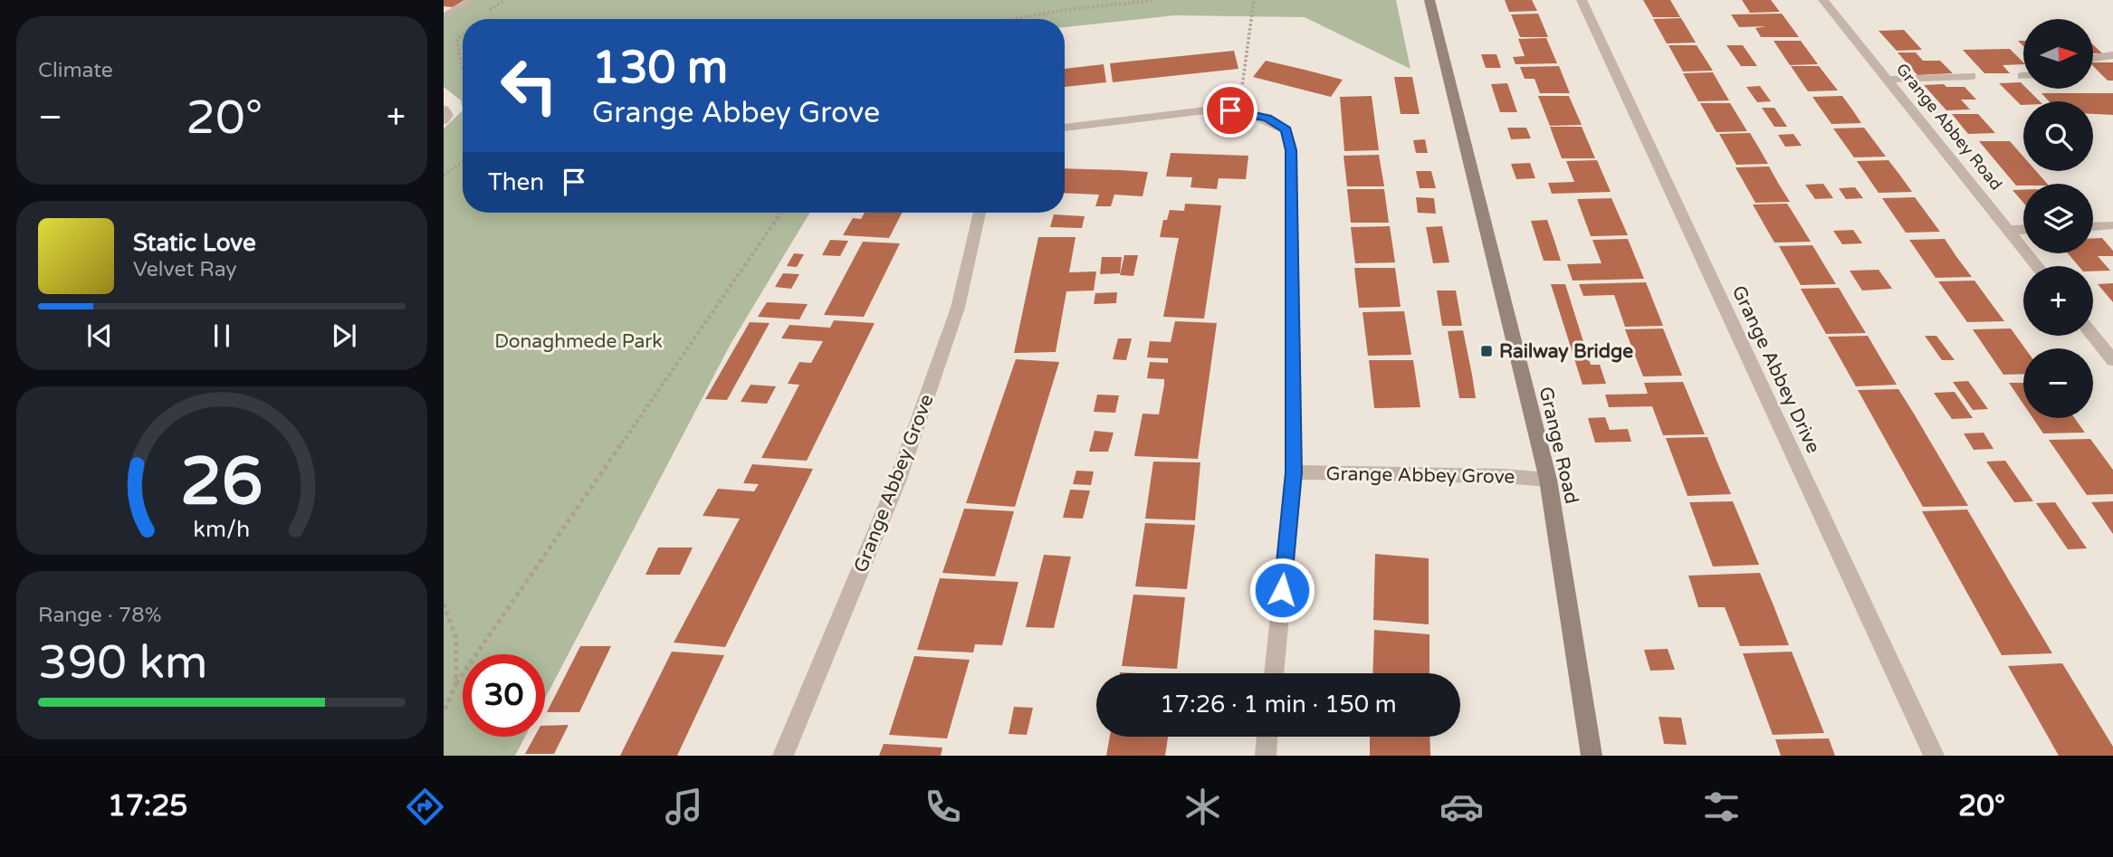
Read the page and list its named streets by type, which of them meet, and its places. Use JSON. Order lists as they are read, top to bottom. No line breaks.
{"streets":{"main road":["Grange Road"],"street":["Grange Abbey Road","Grange Abbey Drive","Grange Abbey Grove"]},"crossings":[["Grange Road","Grange Abbey Grove"]],"parks":["Donaghmede Park"],"places":{"transit":["Railway Bridge"]},"north":"right","page":{"tile":["Climate",["Range · 78%","390 km"]],"map_buttons":["+","−"],"turn":["130 m","Grange Abbey Grove"],"heat":["−","20°","+"],"then":"Then","song":["Static Love","Velvet Ray"],"limit":"30","trip":"17:26 · 1 min · 150 m","tabs":["17:25","20°"],"gauge":["26","km/h"]}}
